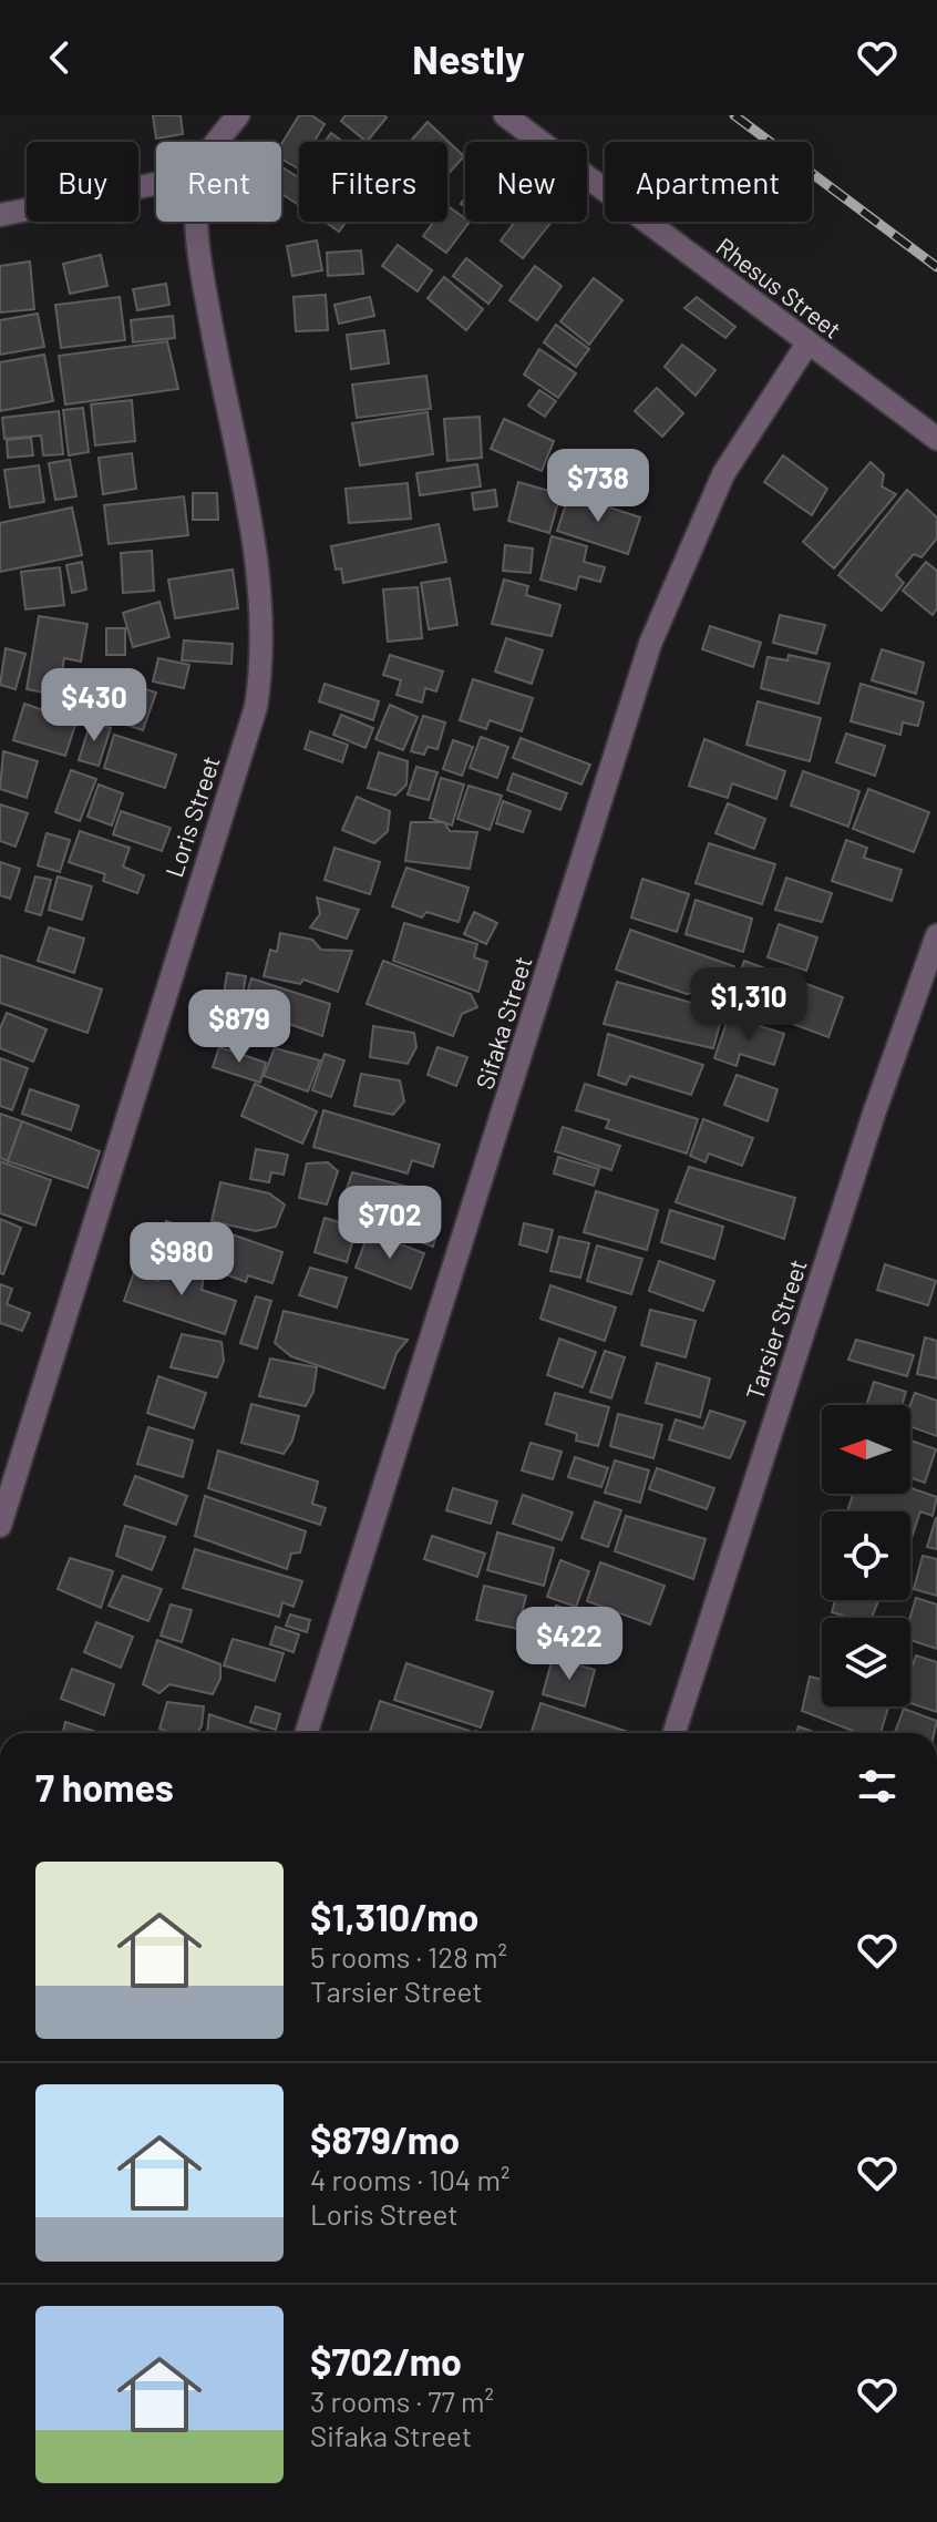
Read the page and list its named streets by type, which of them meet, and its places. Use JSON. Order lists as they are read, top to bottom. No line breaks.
{"streets":{"street":["Rhesus Street","Loris Street","Sifaka Street","Tarsier Street"]},"crossings":[["Rhesus Street","Sifaka Street"]],"north":"left","page":{"header":"Nestly","chip":["Buy","Rent","Filters","New","Apartment"],"price":["$738","$430","$1,310","$879","$702","$980","$422"],"heading":"7 homes","list":[{"name":"$1,310/mo","note":"5 rooms · 128 m² · Tarsier Street"},{"name":"$879/mo","note":"4 rooms · 104 m² · Loris Street"},{"name":"$702/mo","note":"3 rooms · 77 m² · Sifaka Street"}]}}
